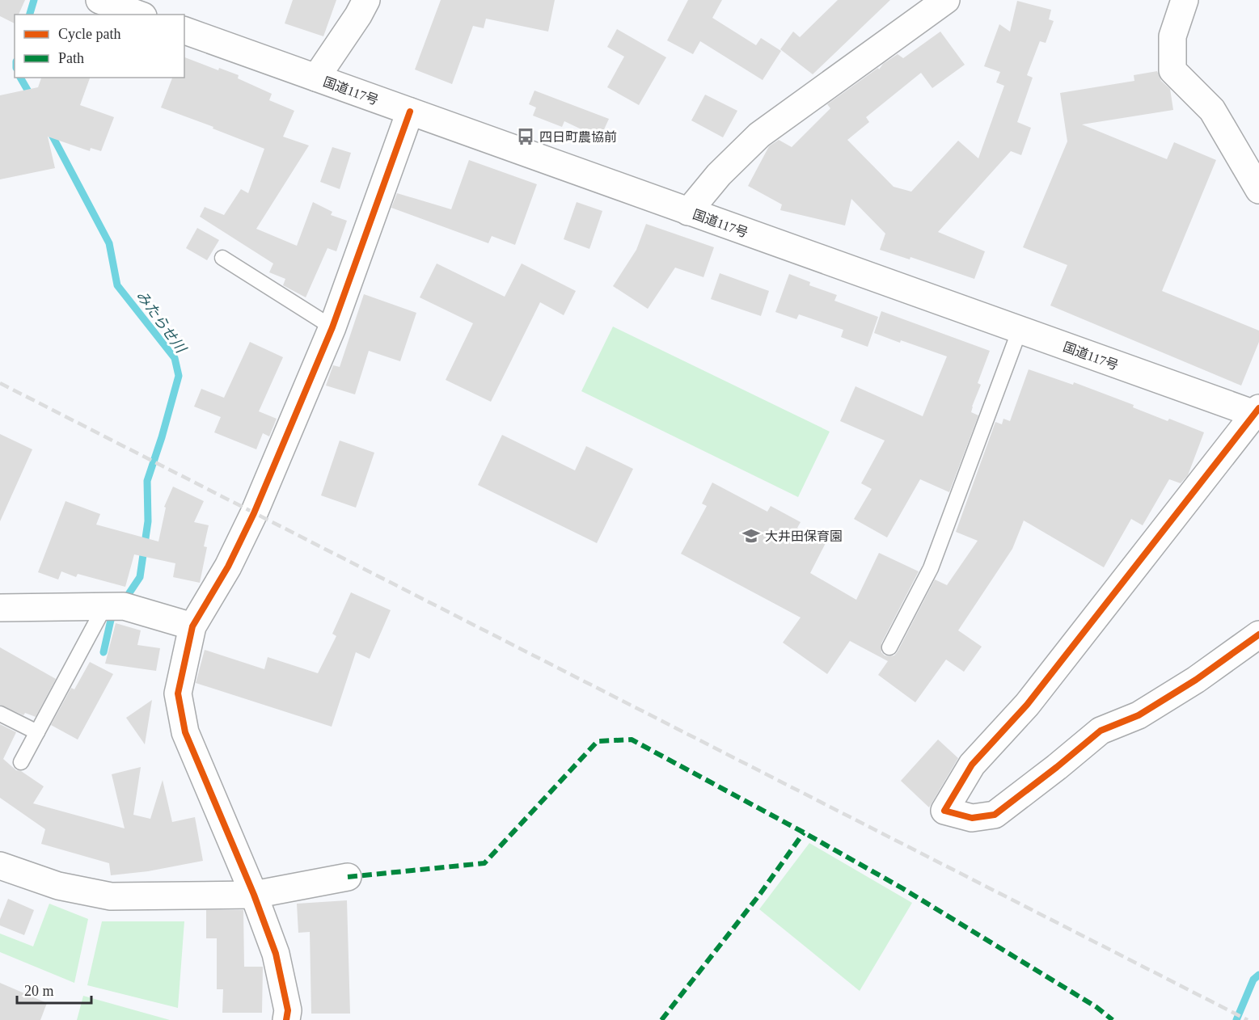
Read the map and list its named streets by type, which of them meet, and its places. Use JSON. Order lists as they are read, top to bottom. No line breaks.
{"streets":{"main road":["国道117号"]},"water":["みたらせ川"],"places":{"bus stop":["四日町農協前"],"school or university":["大井田保育園"]},"legend":["Cycle path","Path"],"scale_bar":"20 m"}
